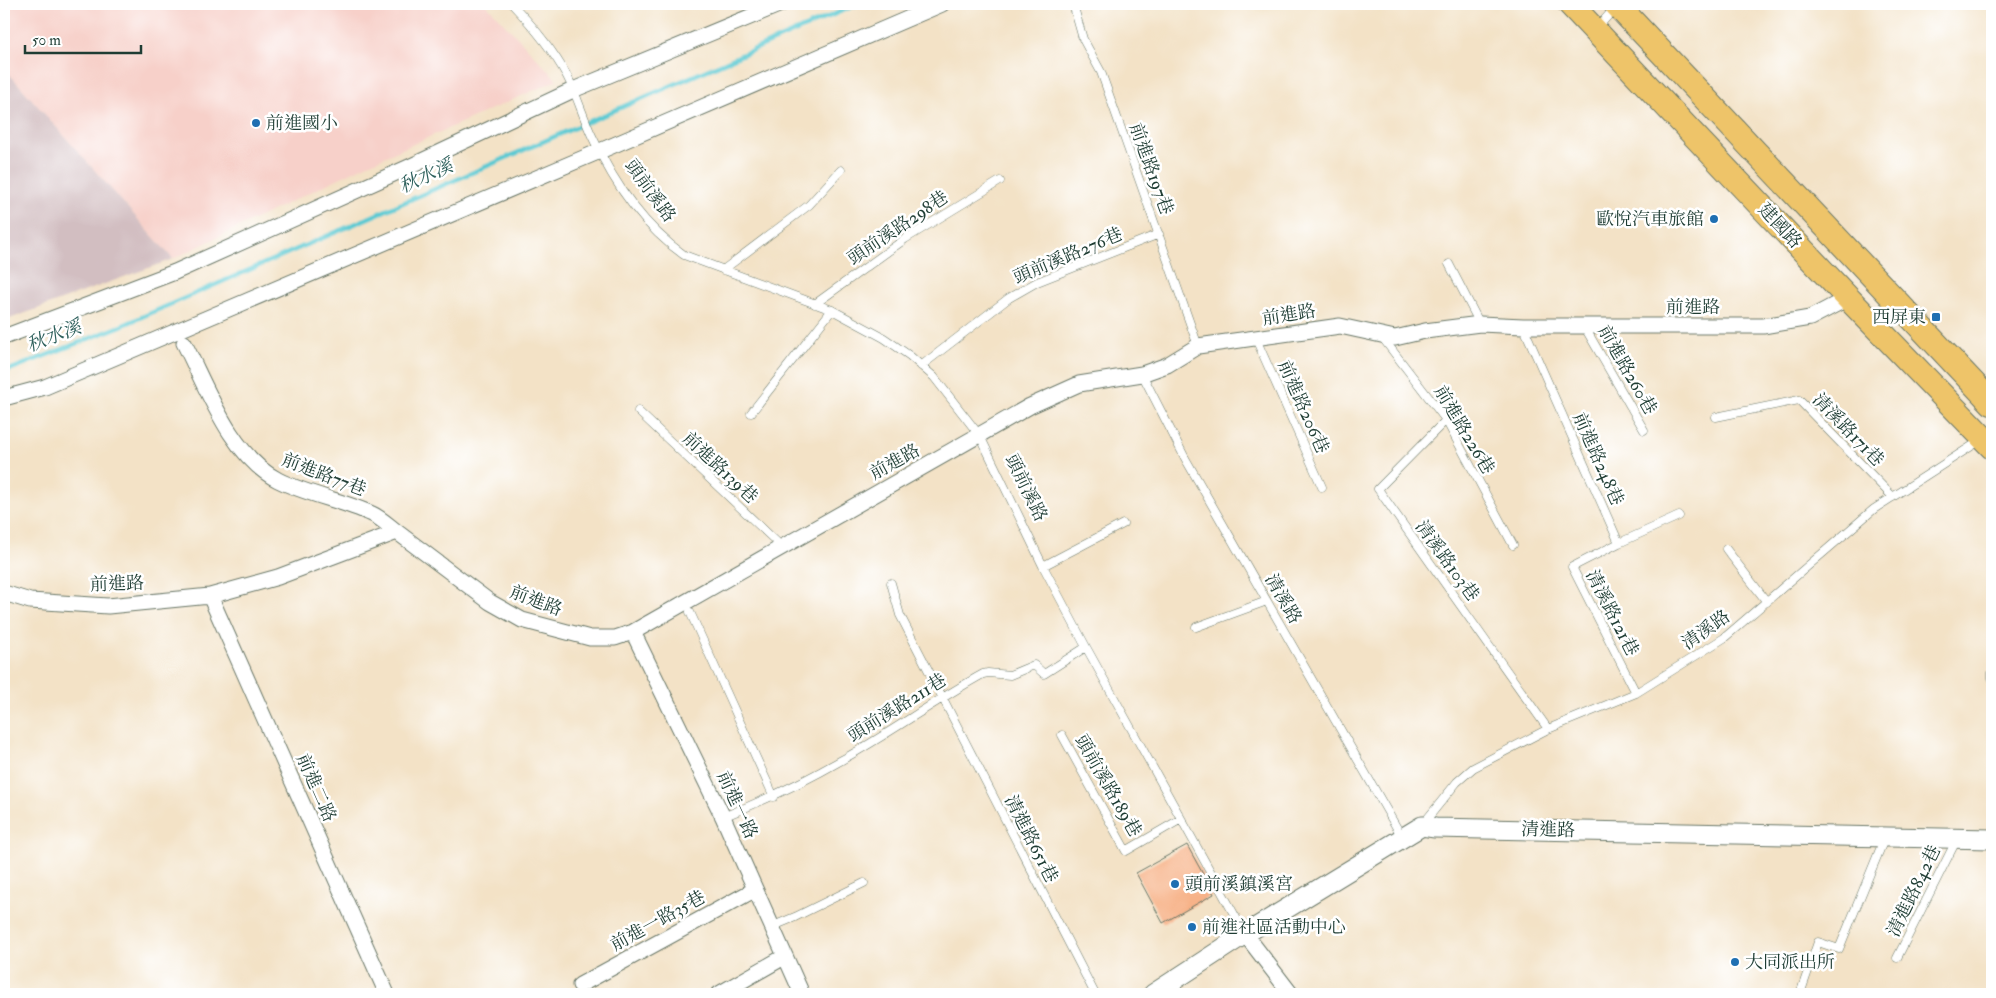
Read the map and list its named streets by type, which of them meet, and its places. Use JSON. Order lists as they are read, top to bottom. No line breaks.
{"streets":{"main road":["建國路"],"street":["頭前溪路","前進路","前進路77巷","前進二路","前進一路","清進路","前進一路35巷"],"lane":["前進路197巷","頭前溪路298巷","頭前溪路276巷","前進路260巷","前進路206巷","前進路226巷","清溪路171巷","前進路248巷","前進路139巷","清溪路103巷","清溪路","清溪路121巷","頭前溪路211巷","頭前溪路189巷","清進路651巷","清進路842巷"]},"crossings":[["前進路197巷","頭前溪路276巷"],["前進路197巷","前進路"],["頭前溪路","頭前溪路298巷"],["頭前溪路","頭前溪路276巷"],["頭前溪路","前進路"],["頭前溪路","頭前溪路211巷"],["頭前溪路","頭前溪路189巷"],["建國路","前進路"],["建國路","清溪路"],["前進路","前進路260巷"],["前進路","前進路206巷"],["前進路","前進路226巷"],["前進路","前進路248巷"],["前進路","前進路139巷"],["前進路","前進路77巷"],["前進路","清溪路"],["前進路","前進二路"],["前進路","前進一路"],["前進路226巷","清溪路103巷"],["清溪路171巷","清溪路"],["前進路248巷","清溪路121巷"],["清溪路103巷","清溪路"],["清溪路","清溪路121巷"],["清溪路","清進路"],["頭前溪路211巷","前進一路"],["頭前溪路211巷","清進路651巷"],["前進一路","前進一路35巷"],["清進路","清進路842巷"]],"water":["秋水溪"],"places":{"other":["前進國小","歐悅汽車旅館","頭前溪鎮溪宮","前進社區活動中心","大同派出所"],"transit":["西屏東"]},"scale_bar":"50 m"}
